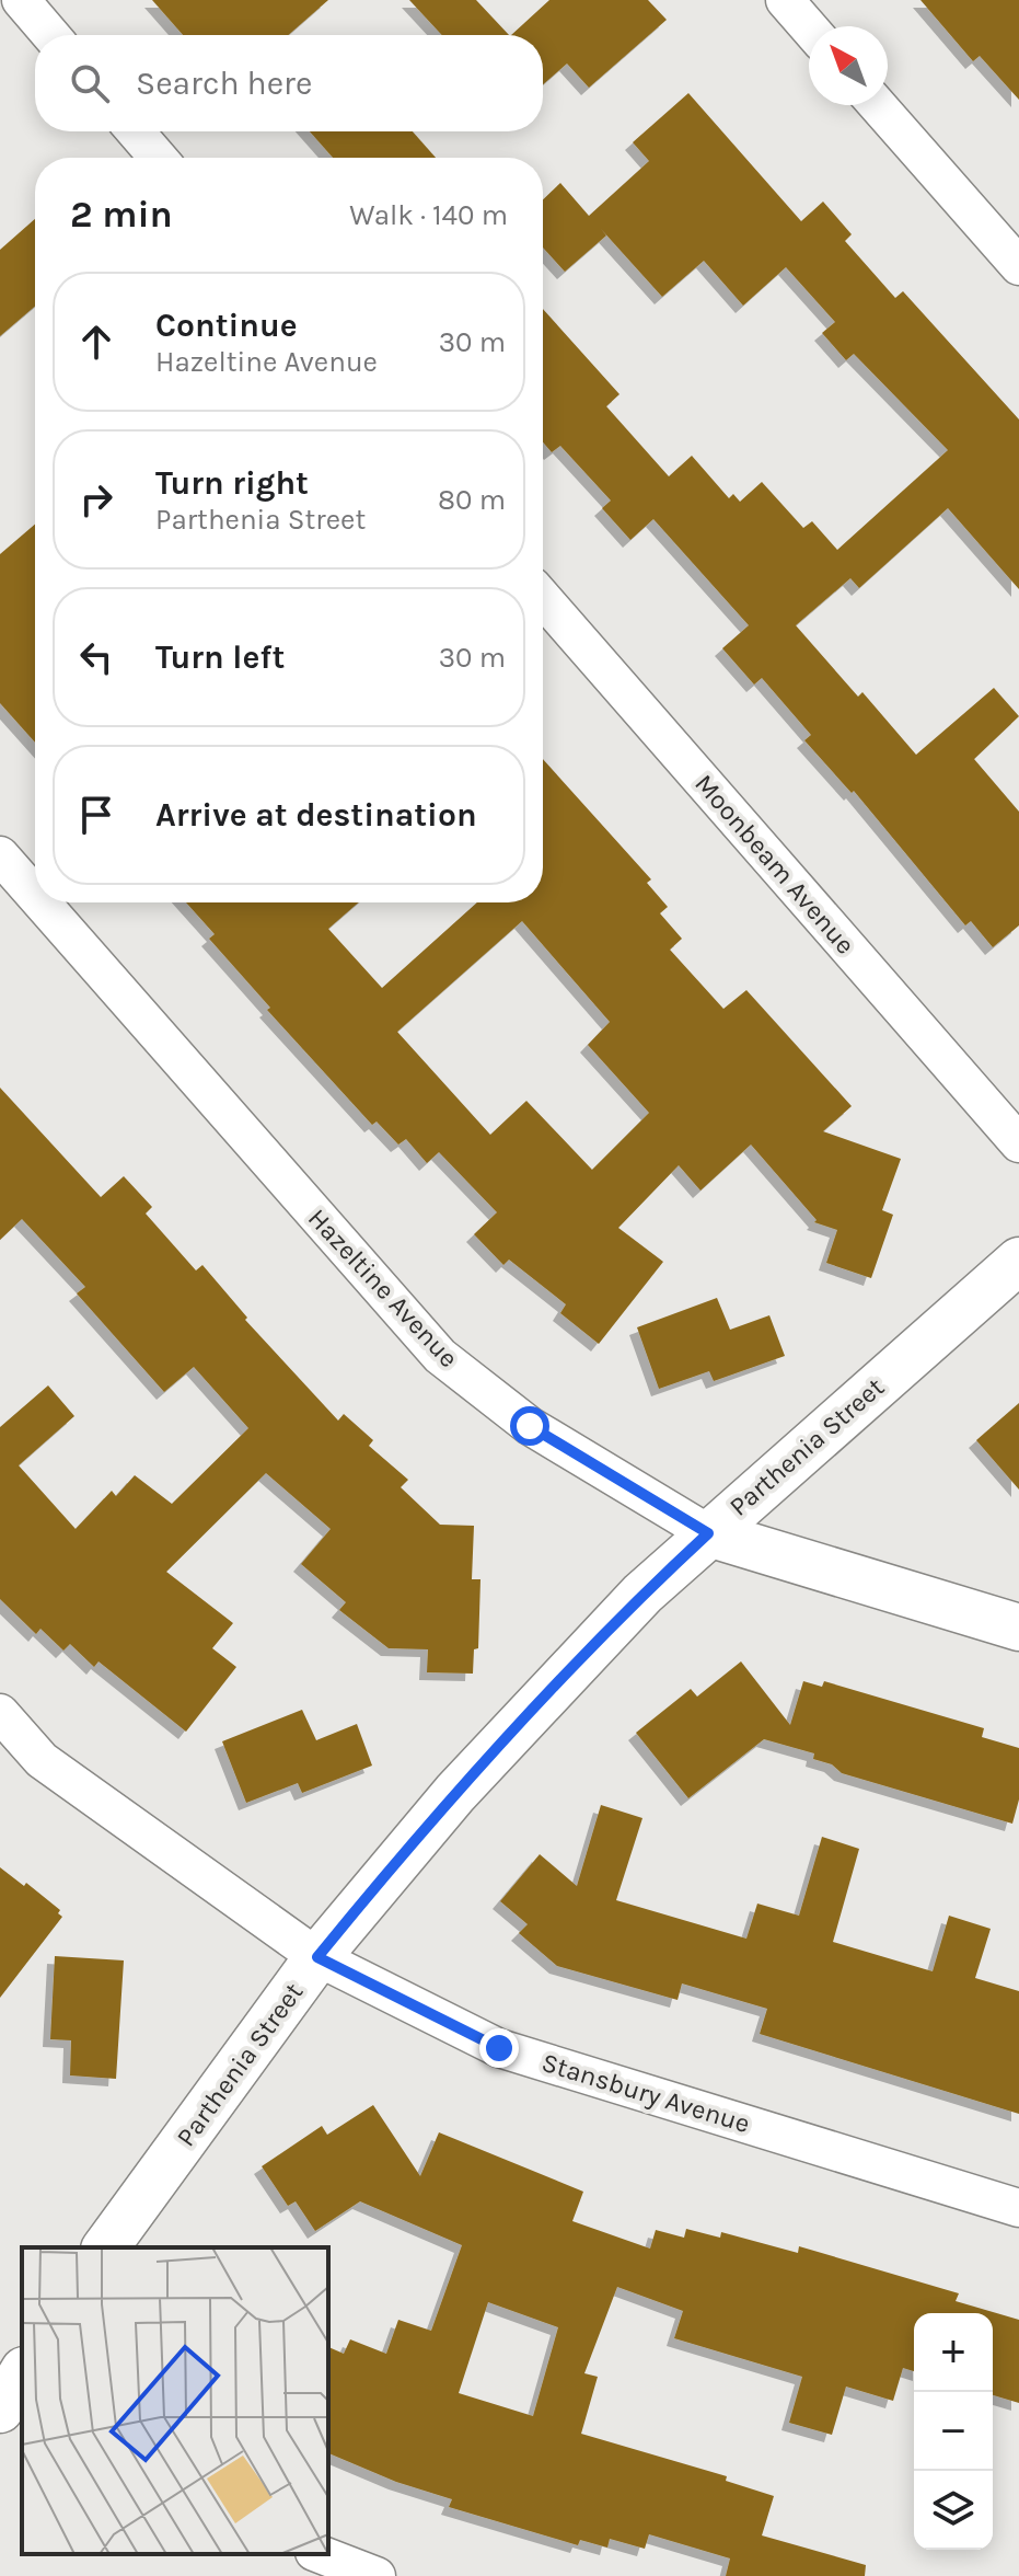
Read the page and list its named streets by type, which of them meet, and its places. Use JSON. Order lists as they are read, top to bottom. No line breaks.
{"streets":{"street":["Moonbeam Avenue","Hazeltine Avenue","Parthenia Street","Stansbury Avenue"]},"crossings":[["Hazeltine Avenue","Parthenia Street"],["Parthenia Street","Stansbury Avenue"]],"north":"top left","page":{"search":"Search here","heading":["2 min","Walk · 140 m"],"list":[["Continue","Hazeltine Avenue","30 m"],["Turn right","Parthenia Street","80 m"],["Turn left","30 m"],"Arrive at destination"],"map_buttons":["+","−"]}}
